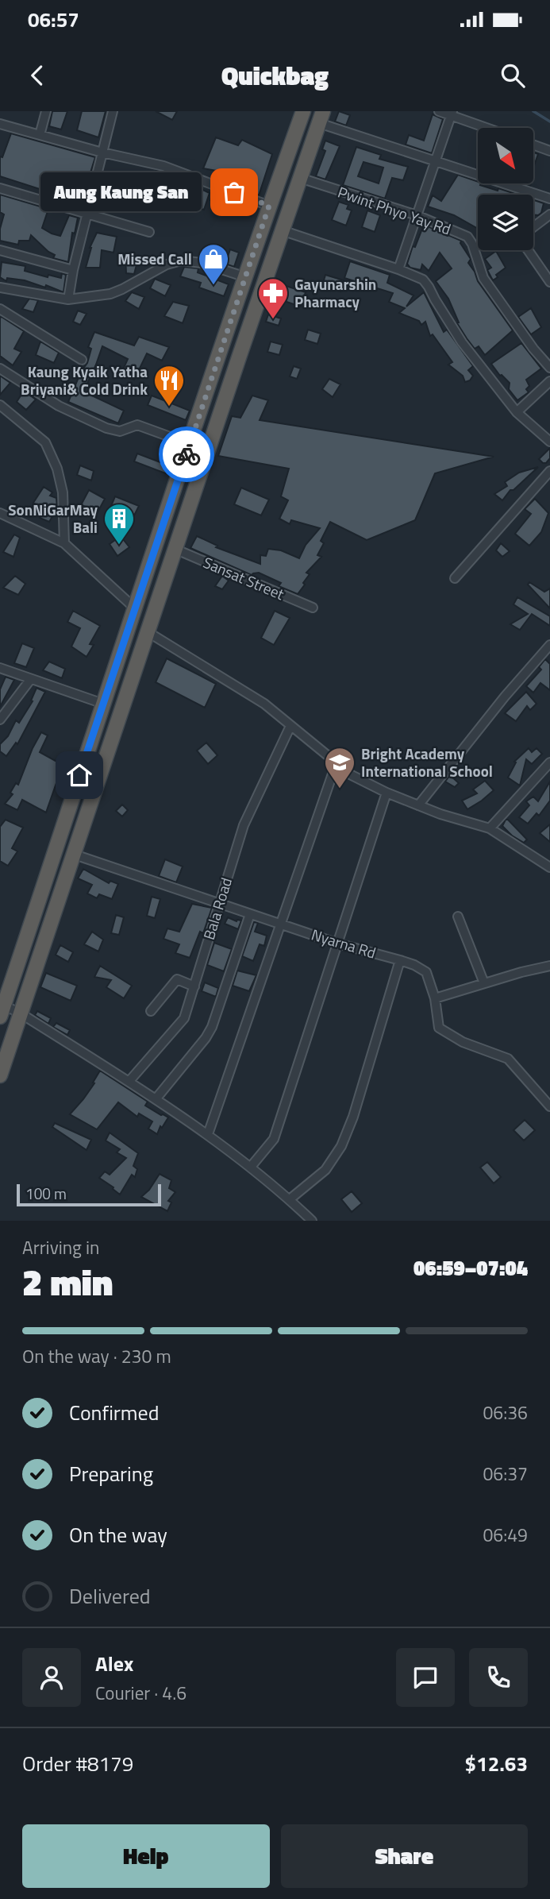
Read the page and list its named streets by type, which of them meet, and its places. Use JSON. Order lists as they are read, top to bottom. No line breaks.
{"streets":{"street":["Pwint Phyo Yay Rd","Sansat Street","Bala Road","Nyarna Rd"]},"crossings":[["Bala Road","Nyarna Rd"]],"places":{"other":["Aung Kaung San"],"shop":["Missed Call"],"pharmacy":["Gayunarshin Pharmacy"],"restaurant":["Kaung Kyaik Yatha Briyani& Cold Drink"],"building":["SonNiGarMay Bali"],"school or university":["Bright Academy International School"]},"scale_bar":"100 m","north":"bottom right","page":{"status":"06:57","header":"Quickbag","bubble":"Aung Kaung San","scale":"100 m","heading":["2 min","Arriving in","06:59–07:04"],"panel":["Alex","Courier · 4.6","Order #8179","$12.63"],"bar":"On the way · 230 m","list":[["Confirmed","06:36"],["Preparing","06:37"],["On the way","06:49"],"Delivered"],"buttons":["Help","Share"]}}
